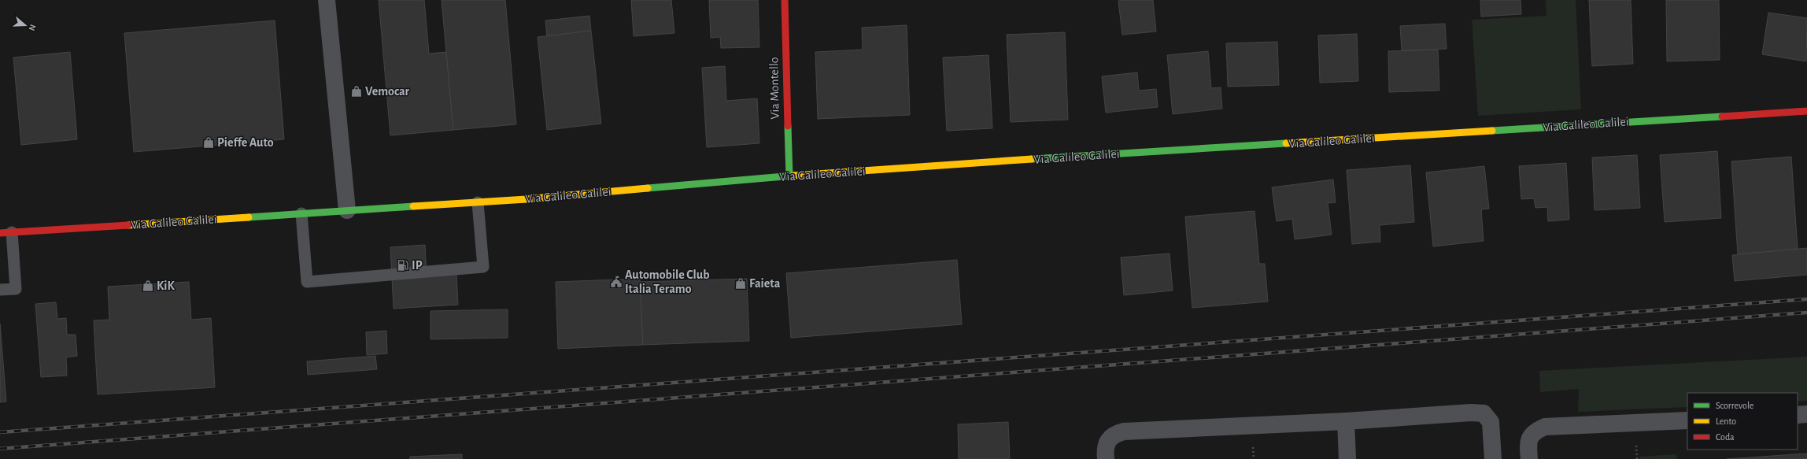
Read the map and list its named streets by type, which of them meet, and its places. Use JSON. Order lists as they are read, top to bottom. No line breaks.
{"streets":{"main road":["Via Montello","Via Galileo Galilei"]},"crossings":[["Via Montello","Via Galileo Galilei"]],"places":{"shop":["Vemocar","Pieffe Auto","Faieta","KiK"],"fuel station":["IP"],"public building":["Automobile Club Italia Teramo"]},"legend":["Scorrevole","Lento","Coda"],"north":"right"}
